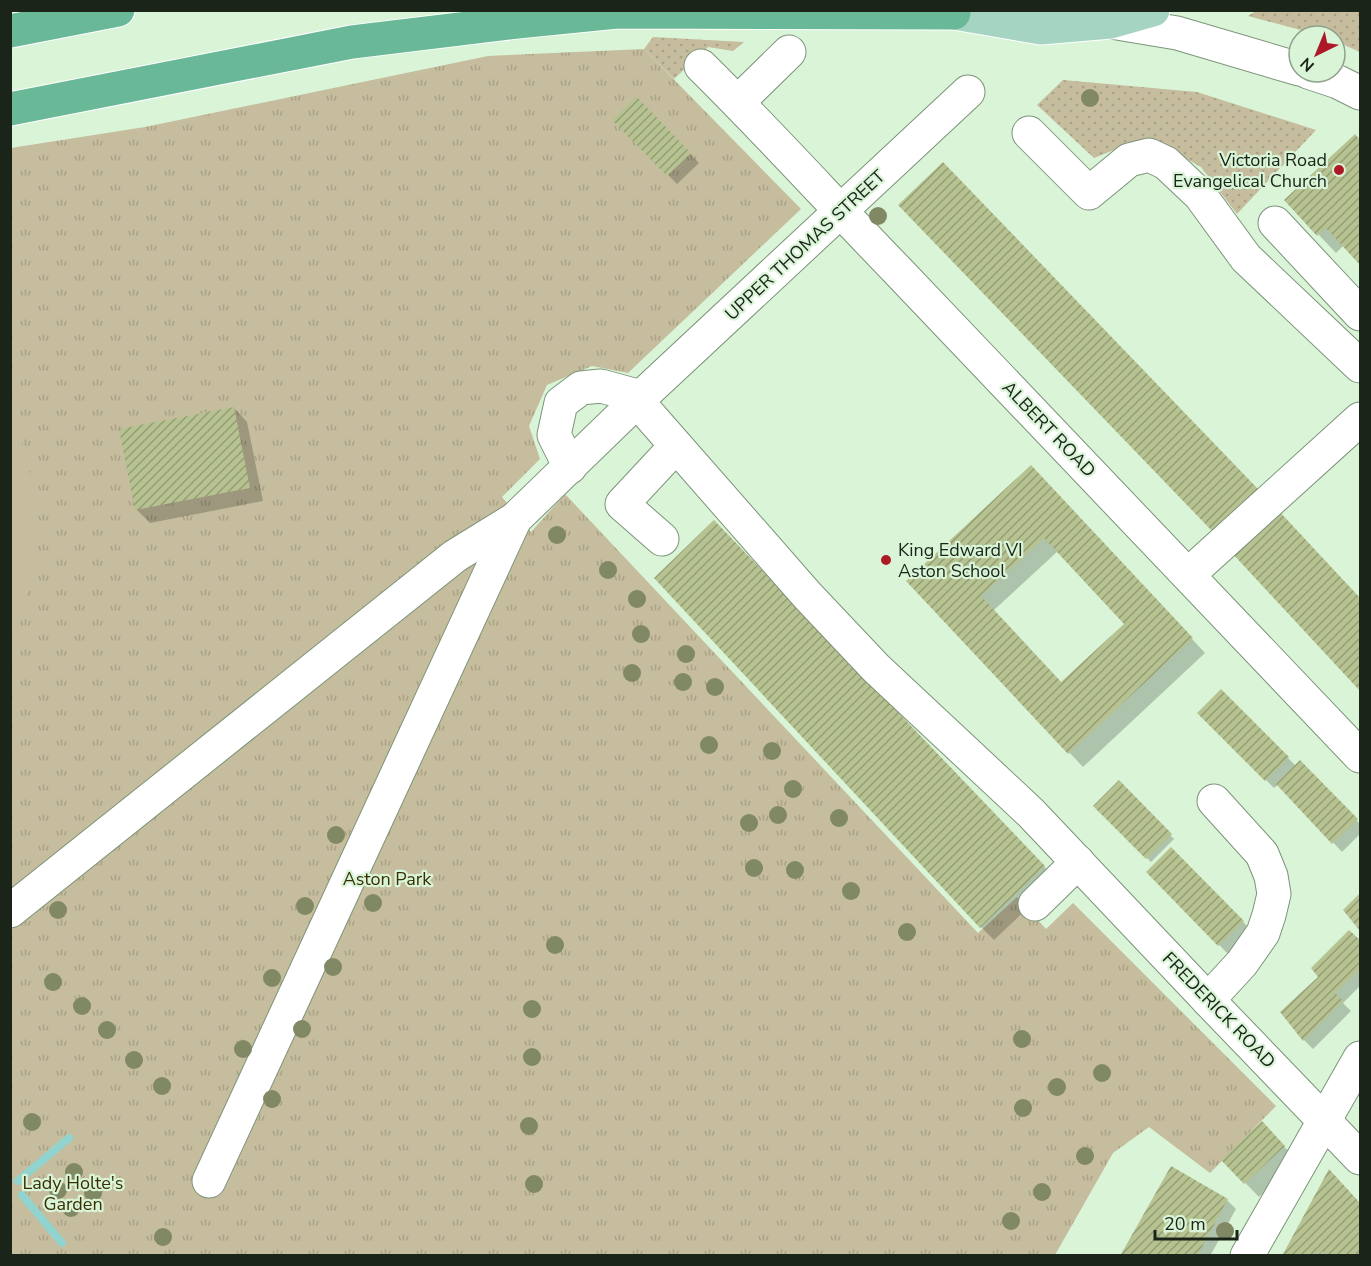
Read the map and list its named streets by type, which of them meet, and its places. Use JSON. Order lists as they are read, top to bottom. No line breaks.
{"streets":{"street":["UPPER THOMAS STREET","ALBERT ROAD","FREDERICK ROAD"]},"crossings":[["UPPER THOMAS STREET","ALBERT ROAD"],["UPPER THOMAS STREET","FREDERICK ROAD"]],"parks":["Aston Park","Lady Holte's Garden"],"places":["Victoria Road Evangelical Church","King Edward VI Aston School"],"scale_bar":"20 m","north":"bottom left"}
